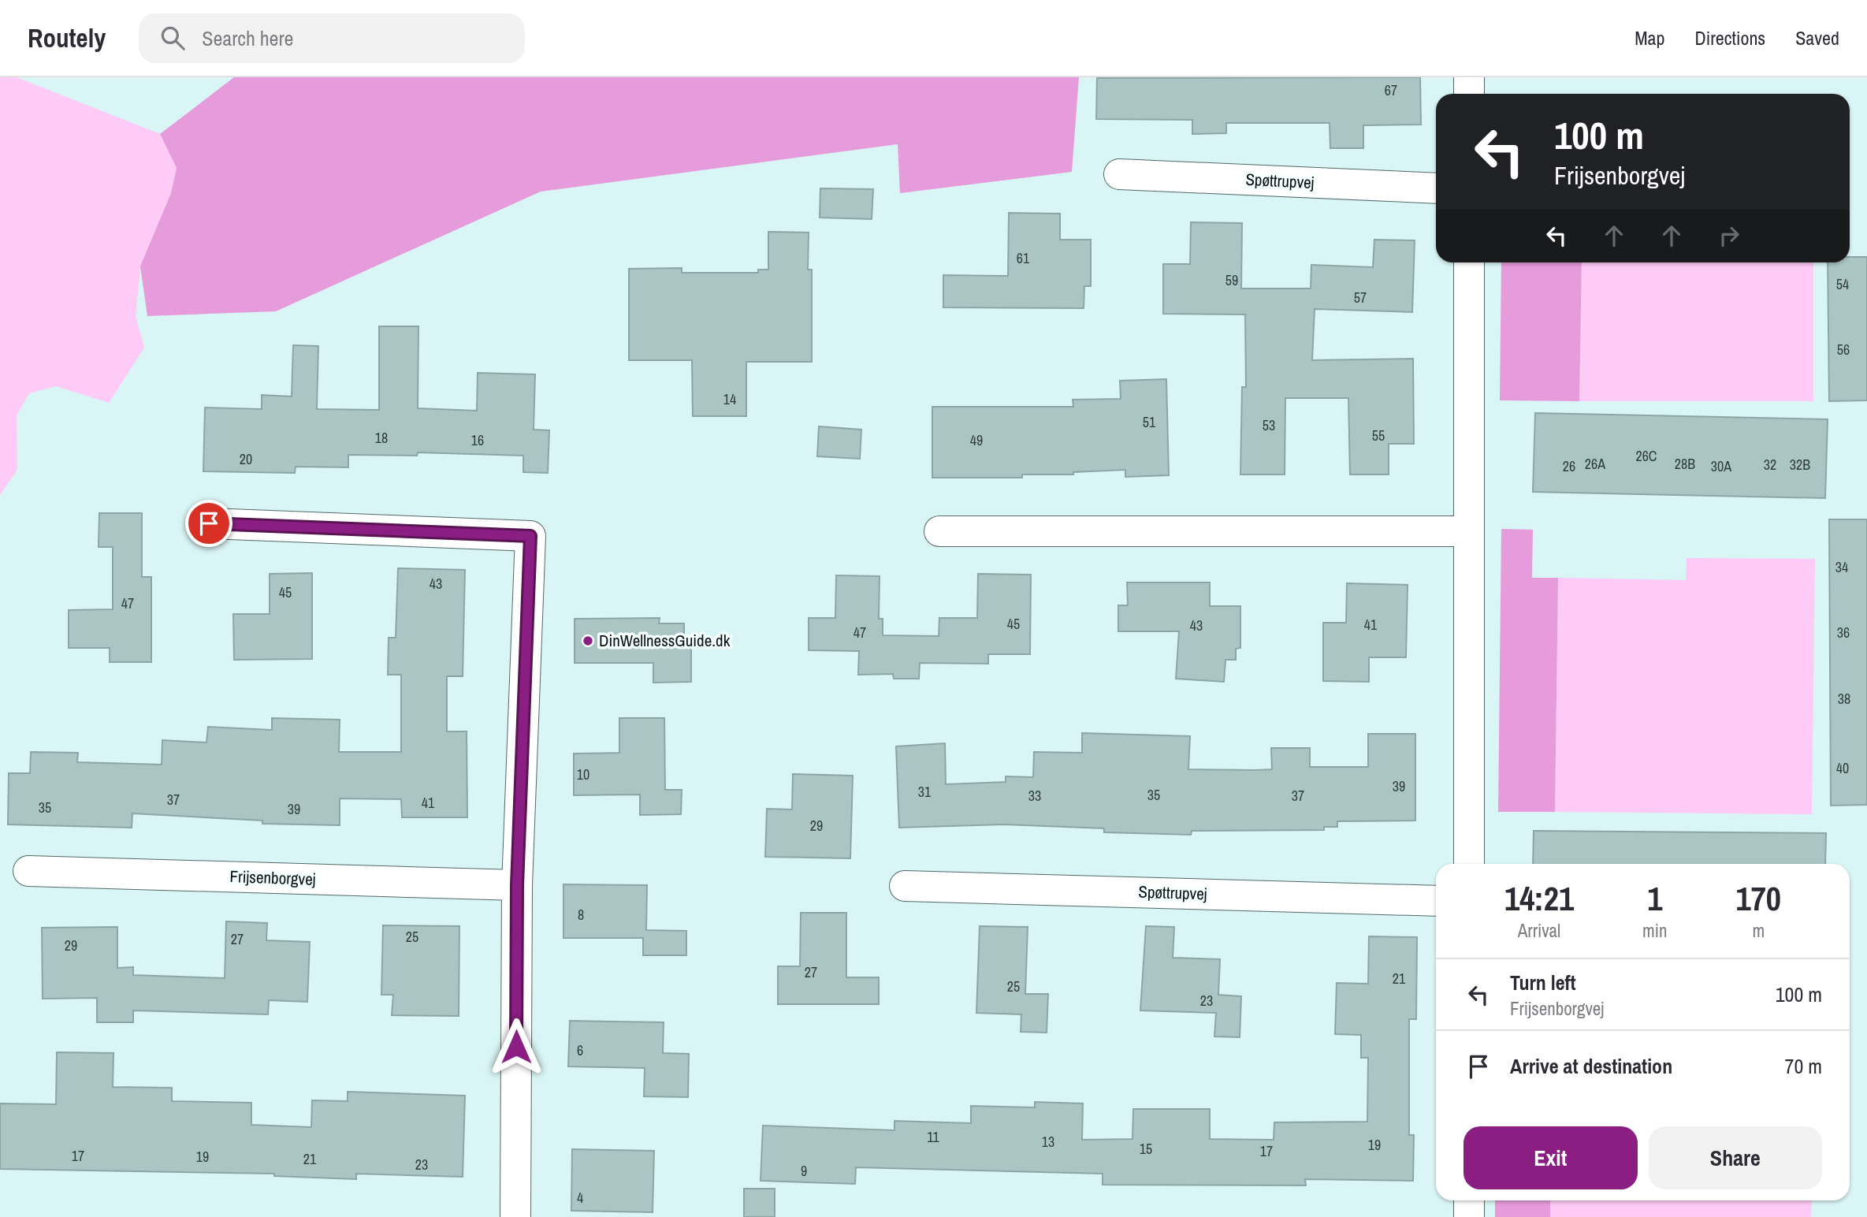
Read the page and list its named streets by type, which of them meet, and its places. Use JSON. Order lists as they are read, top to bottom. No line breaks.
{"streets":{"street":["Spøttrupvej","Frijsenborgvej"]},"places":["DinWellnessGuide.dk"],"house_numbers":["67","61","59","54","57","56","14","51","53","55","18","16","49","26C","20","26A","28B","32","32B","26","30A","34","43","45","47","45","41","43","47","36","38","40","10","39","31","35","33","37","37","41","35","39","29","8","25","27","29","27","21","25","23","6","11","13","19","15","17","17","19","21","23","9","4"],"page":{"header":"Routely","search":"Search here","nav":["Map","Directions","Saved"],"turn":["100 m","Frijsenborgvej"],"eta":["14:21","Arrival","1","min","170","m"],"list":[{"name":"Turn left","note":"Frijsenborgvej","value":"100 m"},{"name":"Arrive at destination","value":"70 m"}],"buttons":["Exit","Share"]}}
